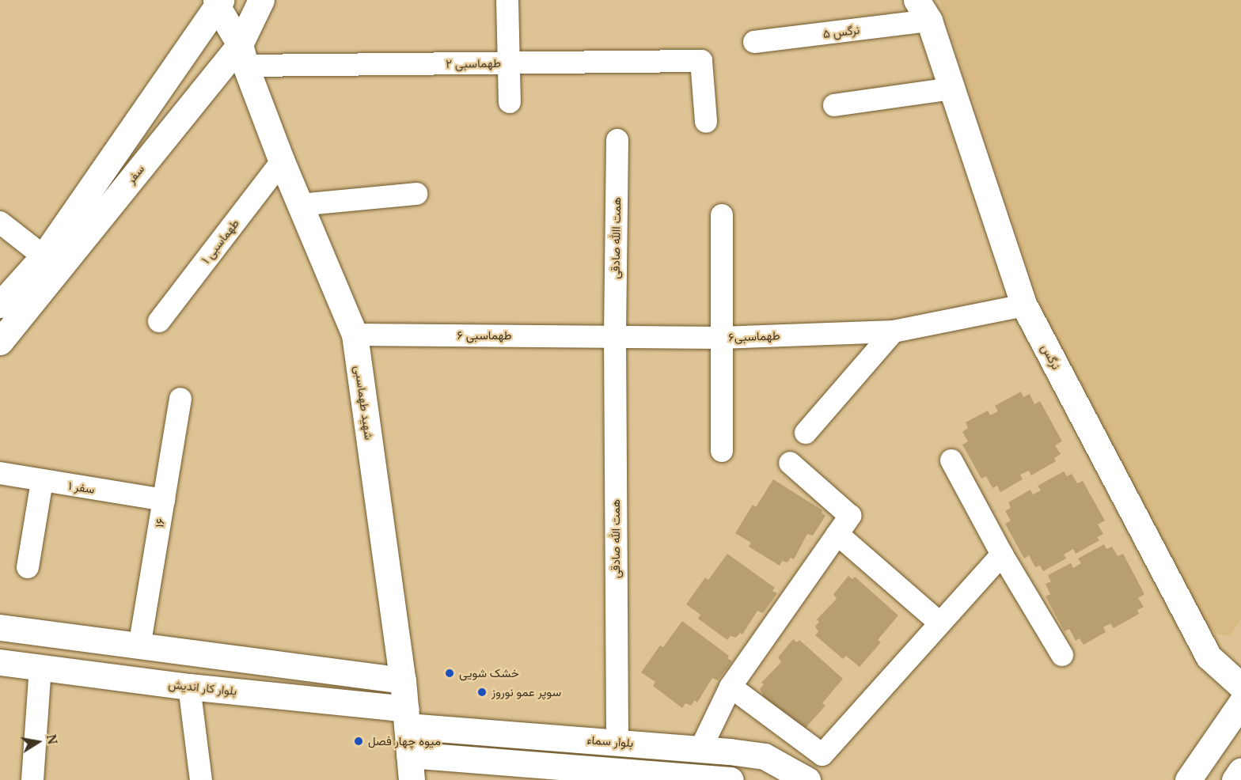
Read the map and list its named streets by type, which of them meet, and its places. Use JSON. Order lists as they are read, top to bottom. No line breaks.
{"streets":{"street":["۵ نرگس","۲ طهماسبی","سفر","همت االله صادقی","۱ طهماسبی","۶ طهماسبی","۶طهماسبی","نرگس","شهید طهماسبی","۱ سفر","۱۶","همت الله صادقی","بلوار کار اندیش","بلوار سماء"]},"crossings":[["۵ نرگس","نرگس"],["۲ طهماسبی","سفر"],["۲ طهماسبی","شهید طهماسبی"],["سفر","شهید طهماسبی"],["همت االله صادقی","۶ طهماسبی"],["همت االله صادقی","۶طهماسبی"],["همت االله صادقی","همت الله صادقی"],["۱ طهماسبی","شهید طهماسبی"],["۶ طهماسبی","۶طهماسبی"],["۶ طهماسبی","شهید طهماسبی"],["۶ طهماسبی","همت الله صادقی"],["۶طهماسبی","نرگس"],["۶طهماسبی","همت الله صادقی"],["شهید طهماسبی","بلوار کار اندیش"],["شهید طهماسبی","بلوار سماء"],["۱ سفر","۱۶"],["همت الله صادقی","بلوار سماء"],["بلوار کار اندیش","بلوار سماء"]],"places":["خشک شویی","سوپر عمو نوروز","میوه چهار فصل"],"north":"right"}
